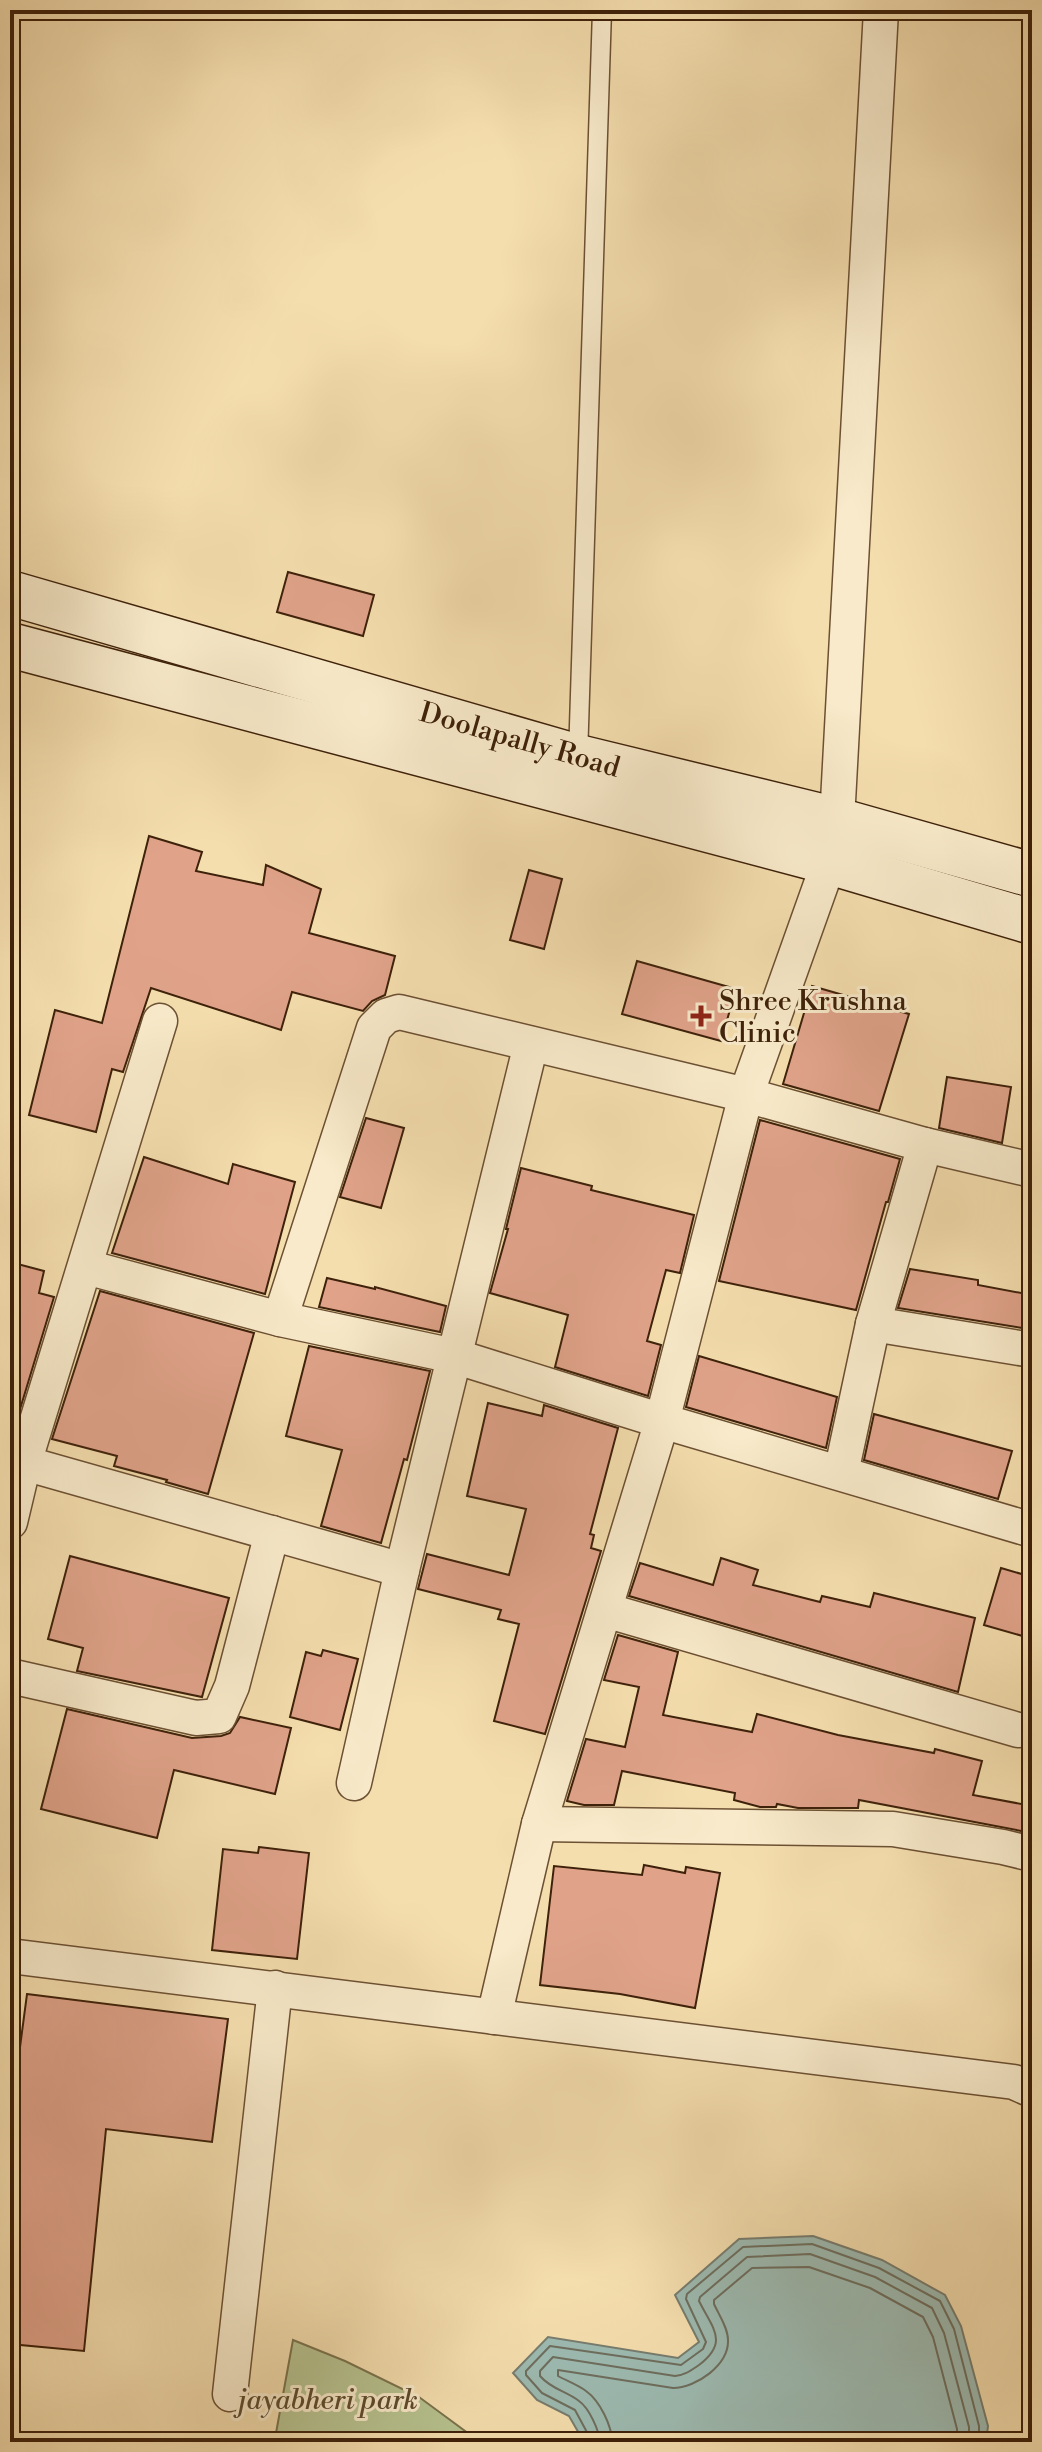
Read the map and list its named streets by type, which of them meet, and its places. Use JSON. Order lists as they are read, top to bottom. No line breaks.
{"streets":{"main road":["Doolapally Road"]},"parks":["jayabheri park"],"places":{"health":["Shree Krushna Clinic"]}}
